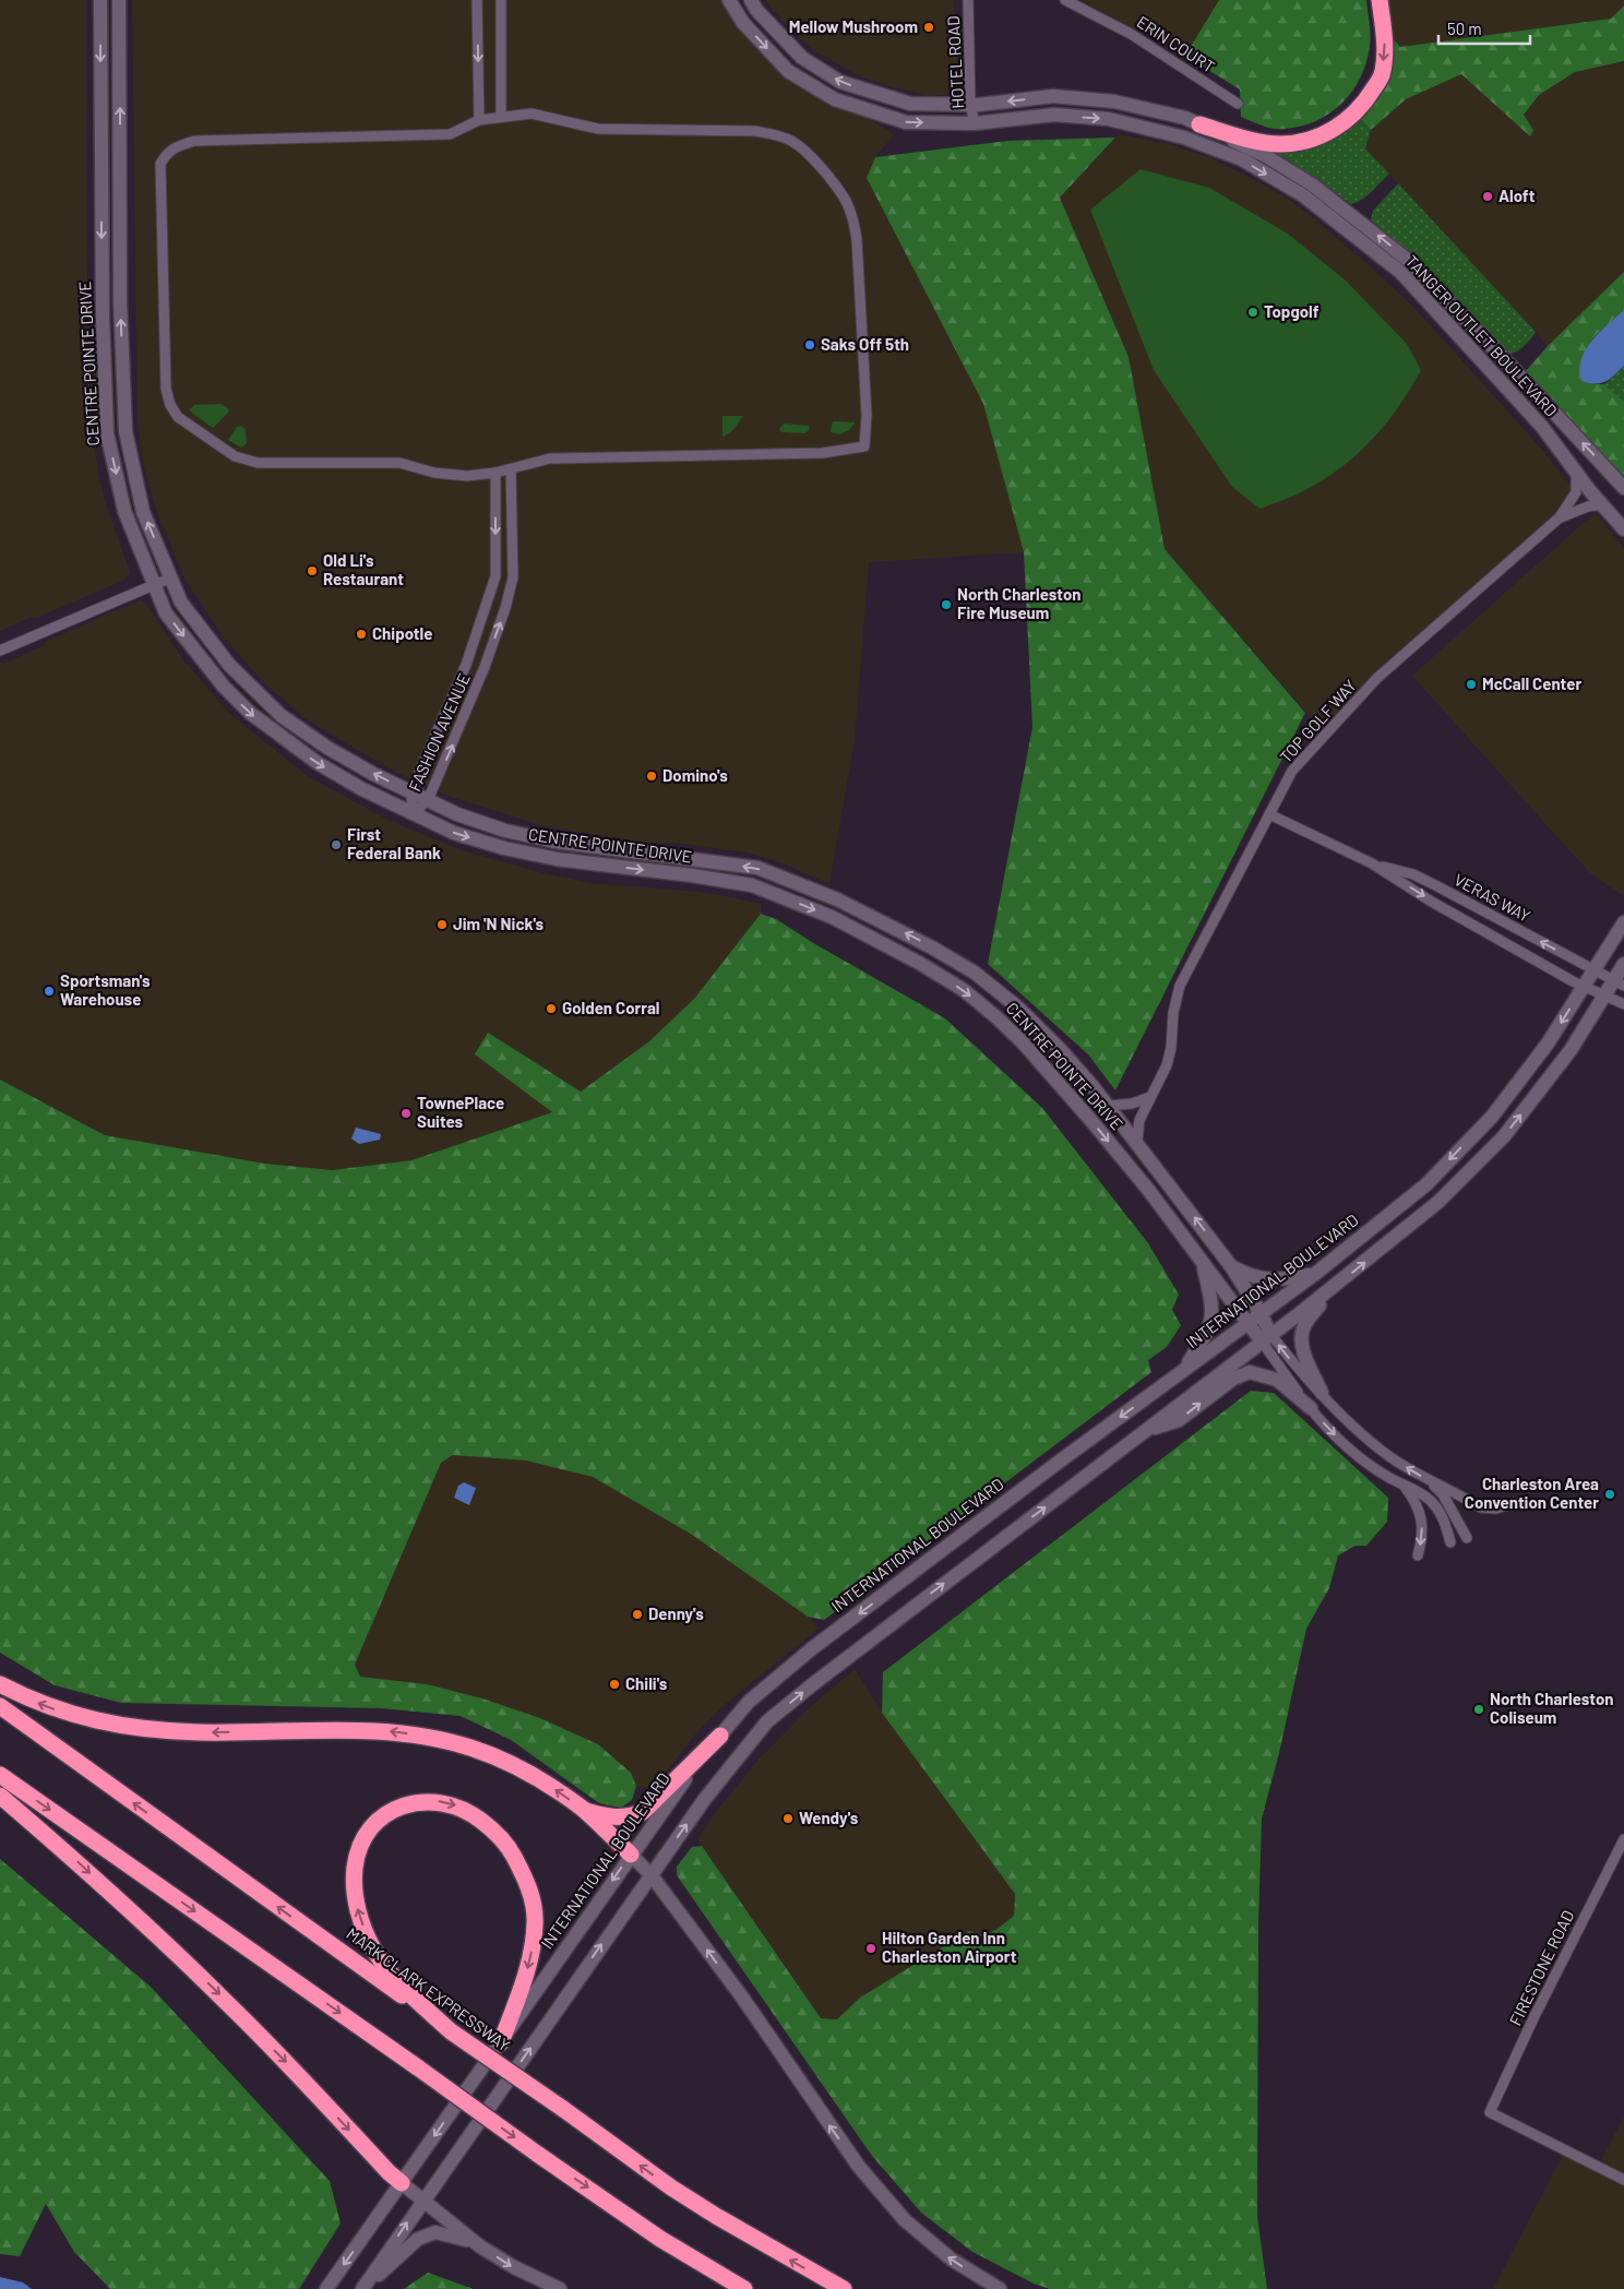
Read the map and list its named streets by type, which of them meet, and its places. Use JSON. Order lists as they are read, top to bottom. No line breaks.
{"streets":{"highway":["MARK CLARK EXPRESSWAY"],"street":["ERIN COURT","HOTEL ROAD","TANGER OUTLET BOULEVARD","CENTRE POINTE DRIVE","TOP GOLF WAY","FASHION AVENUE","VERAS WAY","INTERNATIONAL BOULEVARD","FIRESTONE ROAD"]},"crossings":[["HOTEL ROAD","TANGER OUTLET BOULEVARD"],["TANGER OUTLET BOULEVARD","TOP GOLF WAY"],["CENTRE POINTE DRIVE","TOP GOLF WAY"],["CENTRE POINTE DRIVE","FASHION AVENUE"],["CENTRE POINTE DRIVE","INTERNATIONAL BOULEVARD"],["TOP GOLF WAY","VERAS WAY"],["VERAS WAY","INTERNATIONAL BOULEVARD"]],"places":["Mellow Mushroom","Aloft","Topgolf","Saks Off 5th","Old Li's Restaurant","North Charleston Fire Museum","Chipotle","McCall Center","Domino's","First Federal Bank","Jim 'N Nick's","Sportsman's Warehouse","Golden Corral","TownePlace Suites","Charleston Area Convention Center","Denny's","Chili's","North Charleston Coliseum","Wendy's","Hilton Garden Inn Charleston Airport"],"scale_bar":"50 m"}
